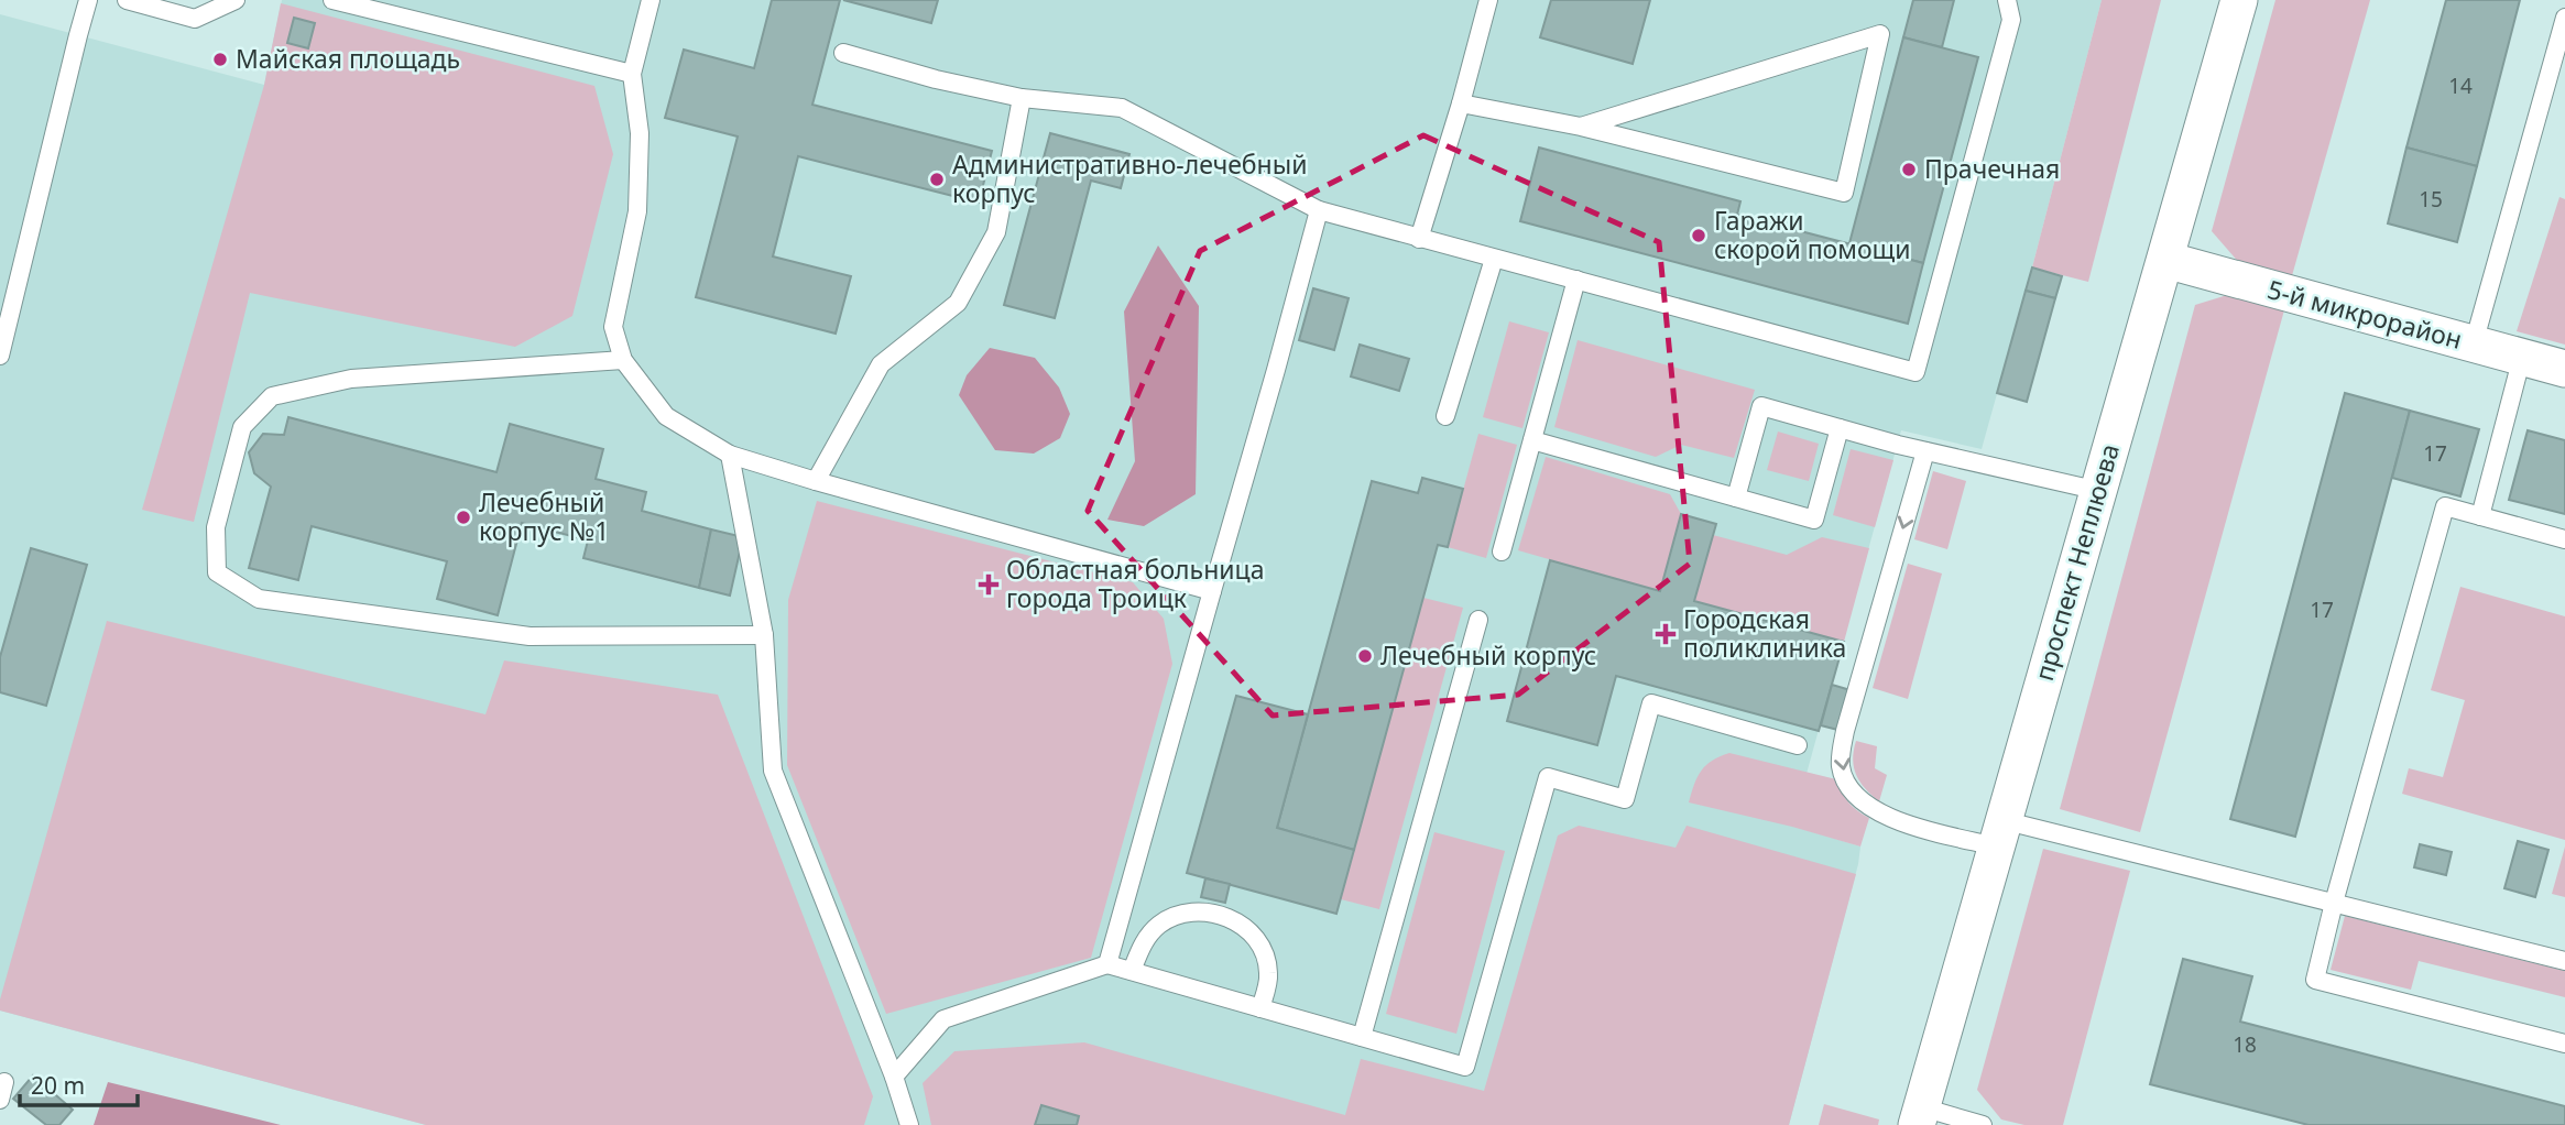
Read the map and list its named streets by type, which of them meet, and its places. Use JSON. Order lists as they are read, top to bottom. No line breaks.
{"streets":{"street":["5-й микрорайон","проспект Неплюева"]},"crossings":[["5-й микрорайон","проспект Неплюева"]],"places":{"other":["Майская площадь","Прачечная","Административно-лечебный корпус","Гаражи скорой помощи","Лечебный корпус №1","Лечебный корпус"],"health":["Областная больница города Троицк","Городская поликлиника"]},"house_numbers":["14","15","17","17","18"],"scale_bar":"20 m"}
